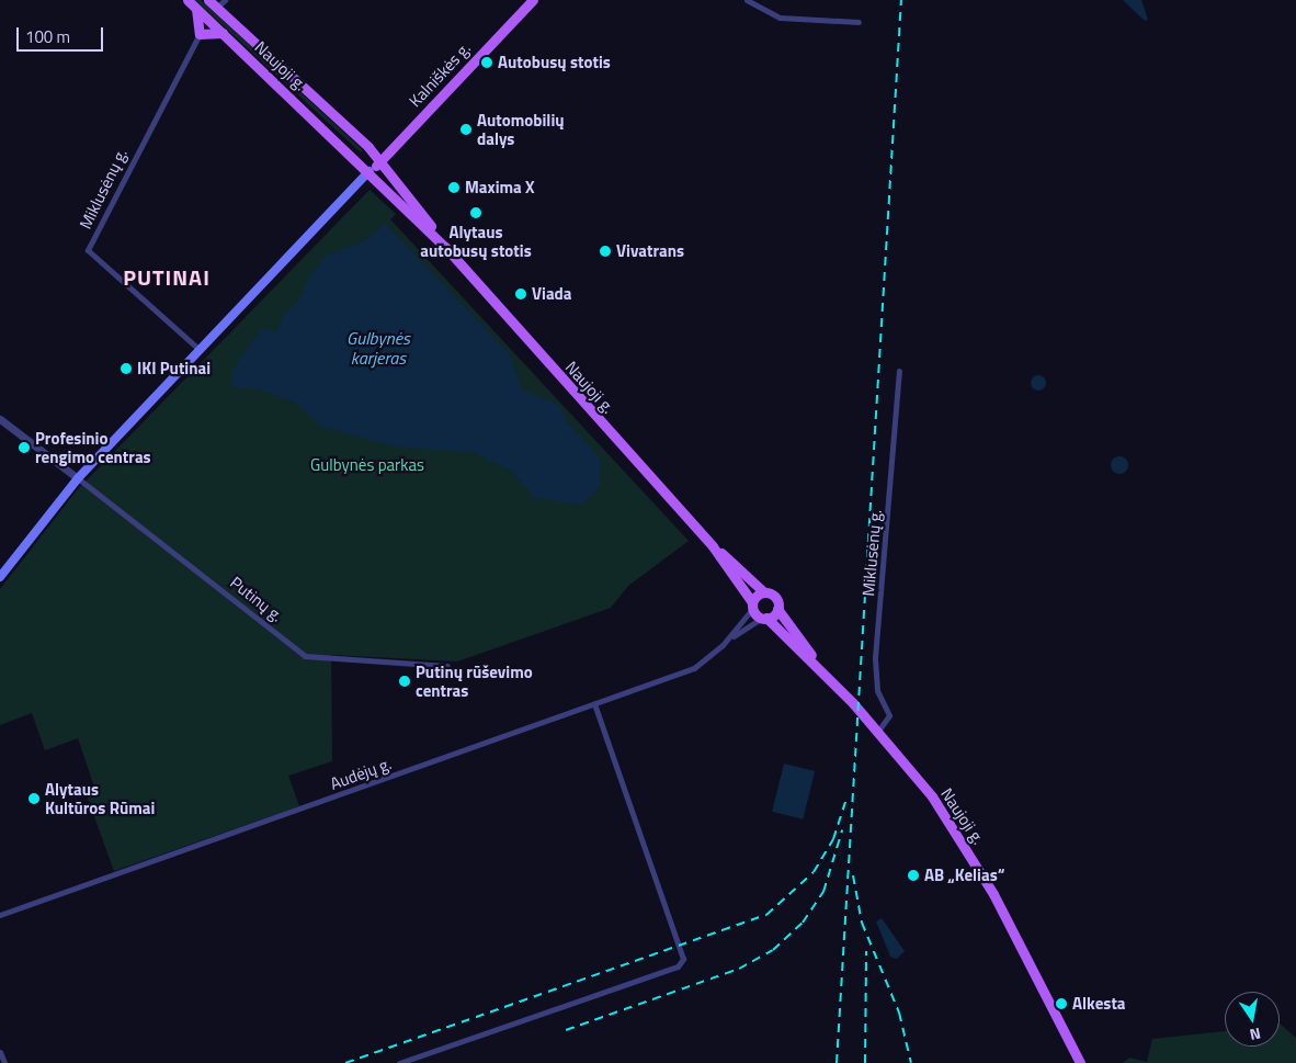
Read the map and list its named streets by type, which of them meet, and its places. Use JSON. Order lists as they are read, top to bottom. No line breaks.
{"streets":{"main road":["Naujoji g.","Kalniškės g."],"street":["Miklusėnų g.","Putinų g.","Audėjų g."]},"crossings":[["Naujoji g.","Kalniškės g."],["Naujoji g.","Miklusėnų g."],["Naujoji g.","Audėjų g."]],"districts":["PUTINAI"],"water":["Gulbynės karjeras"],"parks":["Gulbynės parkas"],"places":["Autobusų stotis","Automobilių dalys","Maxima X","Alytaus autobusų stotis","Vivatrans","Viada","IKI Putinai","Profesinio rengimo centras","Putinų rūševimo centras","Alytaus Kultūros Rūmai","AB „Kelias“","Alkesta"],"scale_bar":"100 m","north":"bottom"}
